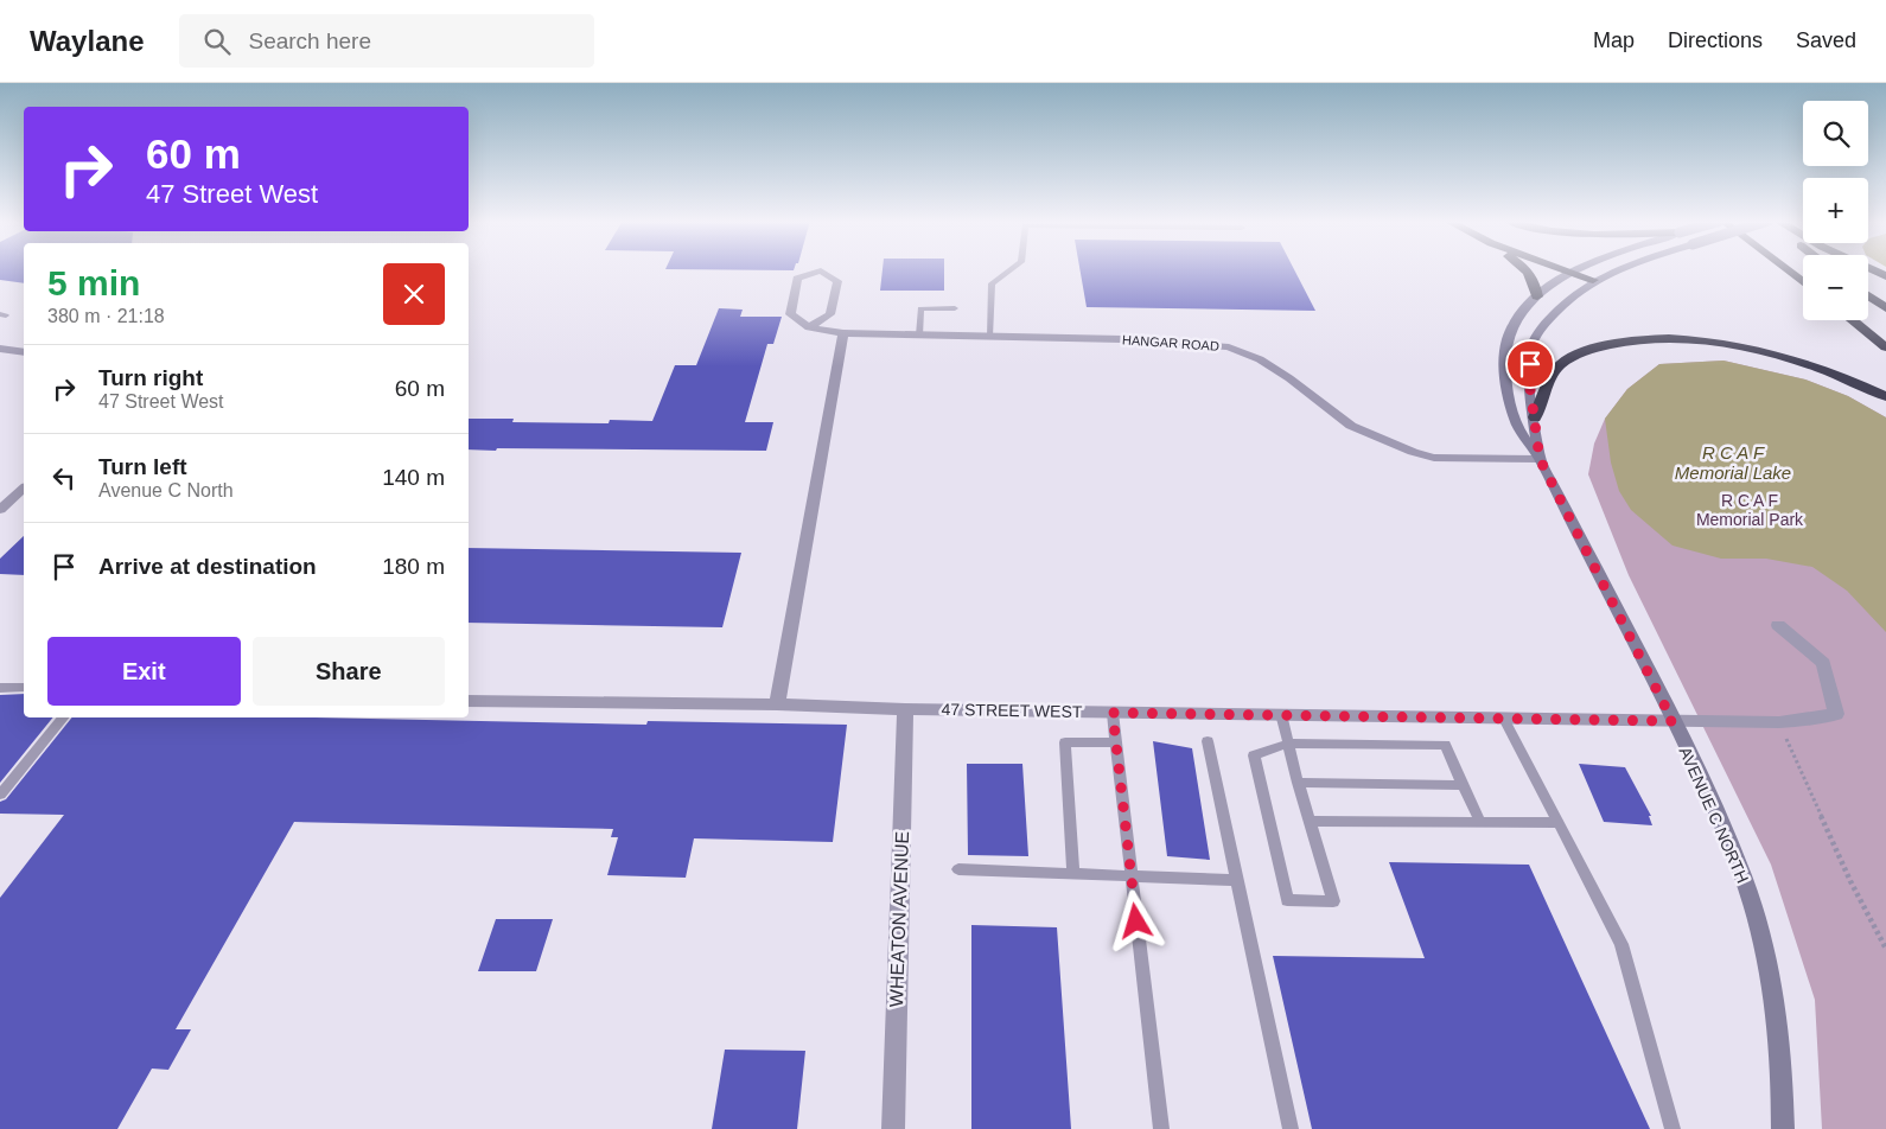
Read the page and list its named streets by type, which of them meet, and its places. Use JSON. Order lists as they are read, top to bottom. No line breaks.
{"streets":{"main road":["AVENUE C NORTH"],"street":["HANGAR ROAD","47 STREET WEST","WHEATON AVENUE"]},"crossings":[["HANGAR ROAD","AVENUE C NORTH"],["47 STREET WEST","AVENUE C NORTH"],["47 STREET WEST","WHEATON AVENUE"]],"water":["R C A F Memorial Lake"],"parks":["R C A F Memorial Park"],"page":{"header":"Waylane","search":"Search here","nav":["Map","Directions","Saved"],"map_buttons":["+","−"],"turn":["60 m","47 Street West"],"heading":["5 min","380 m · 21:18"],"list":[{"name":"Turn right","note":"47 Street West","value":"60 m"},{"name":"Turn left","note":"Avenue C North","value":"140 m"},{"name":"Arrive at destination","value":"180 m"}],"buttons":["Exit","Share"]}}
